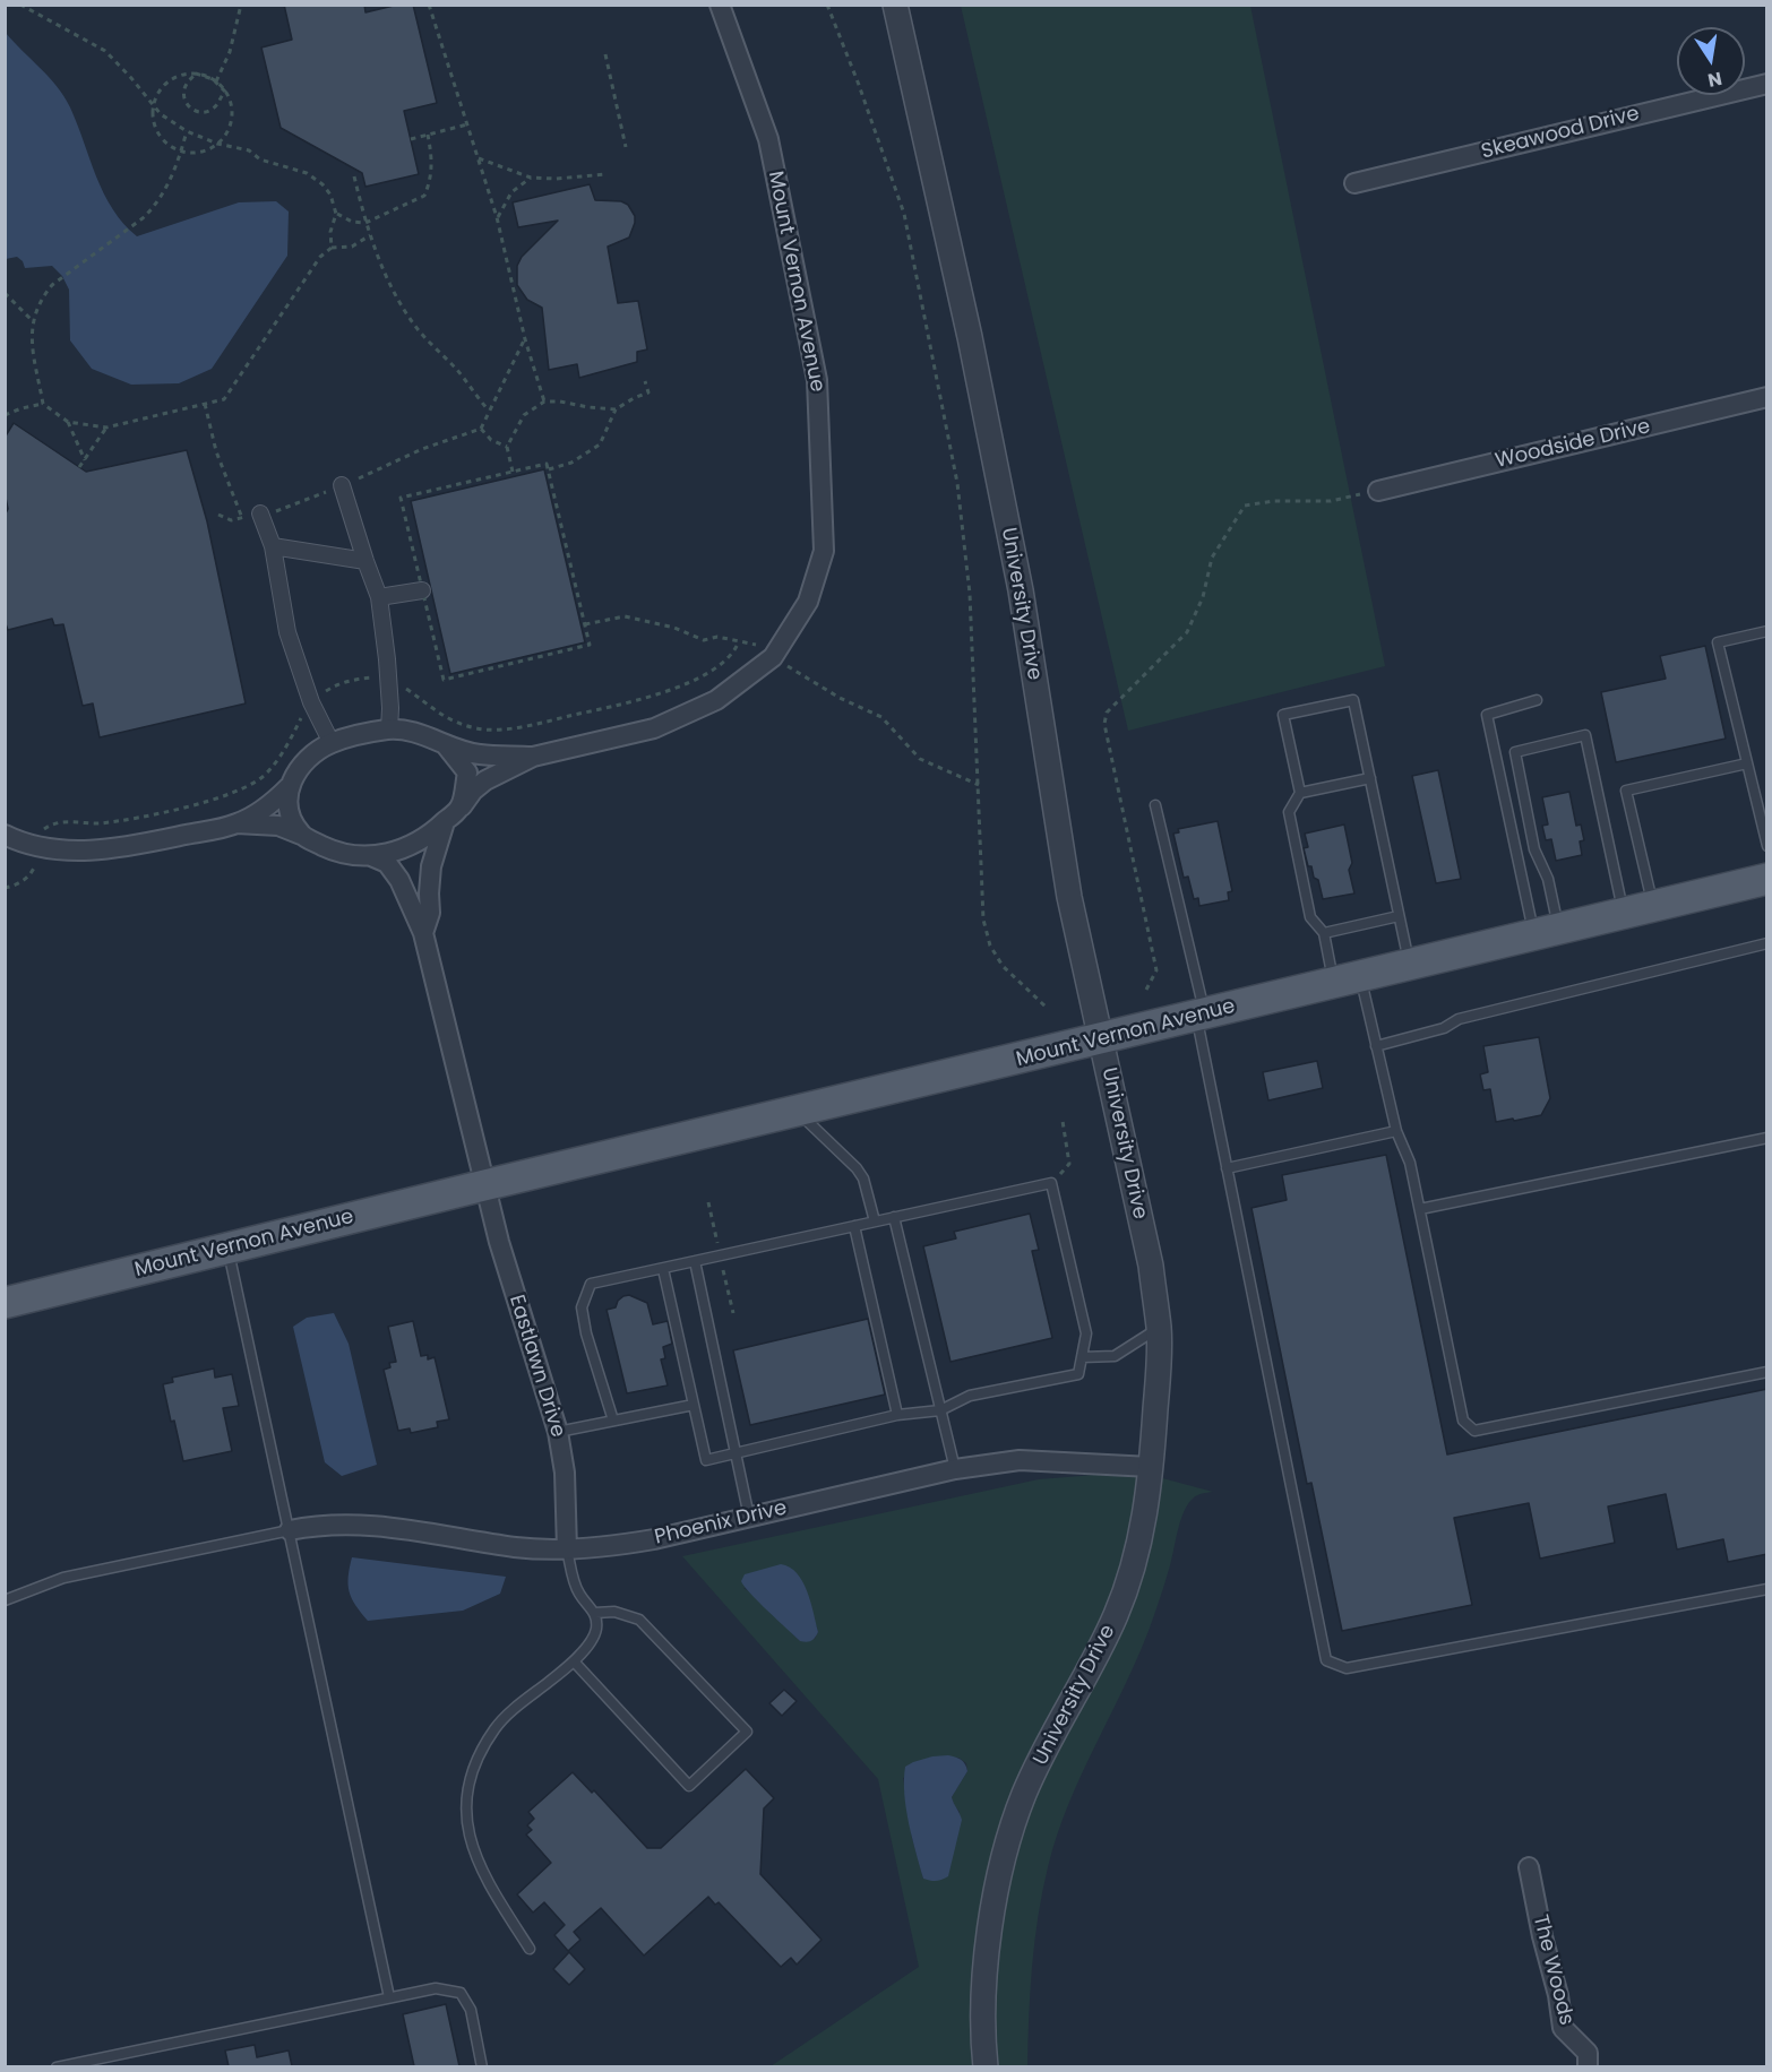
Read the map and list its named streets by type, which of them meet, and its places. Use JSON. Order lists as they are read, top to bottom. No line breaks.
{"streets":{"main road":["Mount Vernon Avenue"],"street":["Skeawood Drive","Woodside Drive","University Drive","Eastlawn Drive","Phoenix Drive","The Woods"]},"crossings":[["Mount Vernon Avenue","University Drive"],["Mount Vernon Avenue","Eastlawn Drive"],["University Drive","Phoenix Drive"],["Eastlawn Drive","Phoenix Drive"]],"north":"bottom"}
